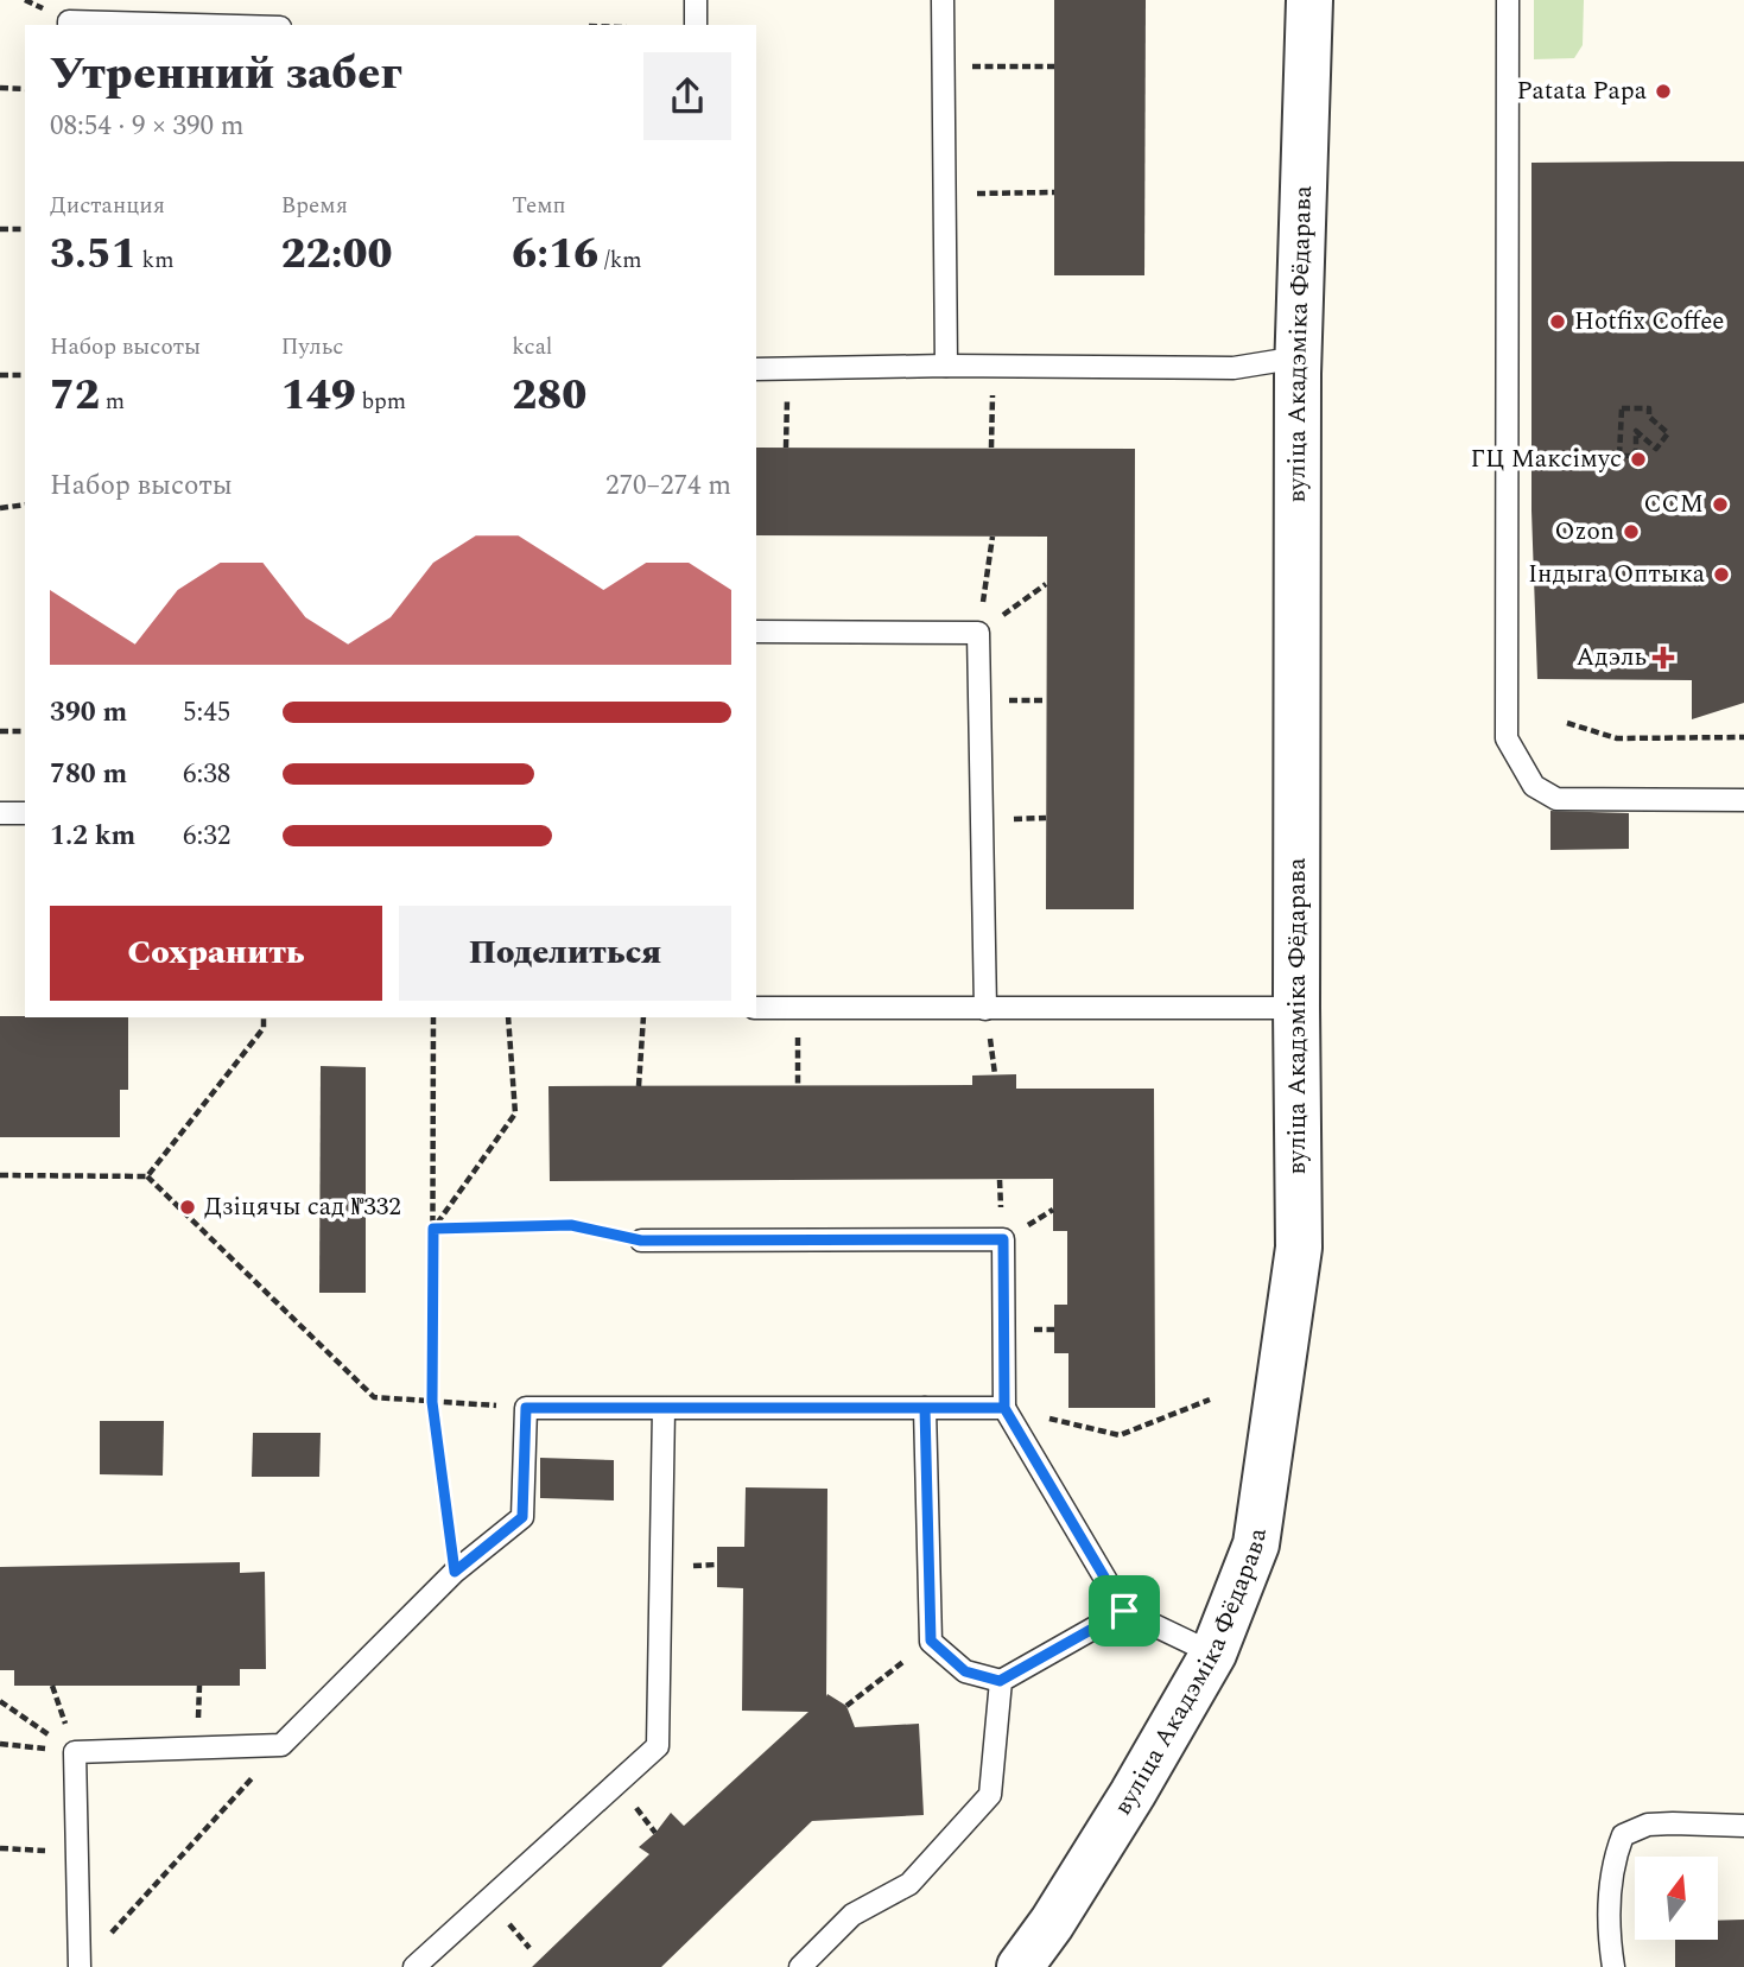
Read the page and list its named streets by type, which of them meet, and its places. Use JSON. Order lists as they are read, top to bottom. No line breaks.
{"streets":{"street":["вуліца Акадэміка Фёдарава"]},"places":{"other":["Patata Papa","Hotfix Coffee","ГЦ Максімус","ССМ","Ozon","Індыга Оптыка","Дзіцячы сад №332"],"health":["Адэль"]},"north":"top","page":{"heading":["Утренний забег","08:54 · 9 × 390 m"],"stats":[["Дистанция","3.51 km"],["Время","22:00"],["Темп","6:16 /km"],["Набор высоты","72 m"],["Пульс","149 bpm"],["kcal","280"]],"chart":["Набор высоты","270–274 m"],"list":[{"name":"390 m","note":"5:45"},{"name":"780 m","note":"6:38"},{"name":"1.2 km","note":"6:32"}],"buttons":["Сохранить","Поделиться"]}}
